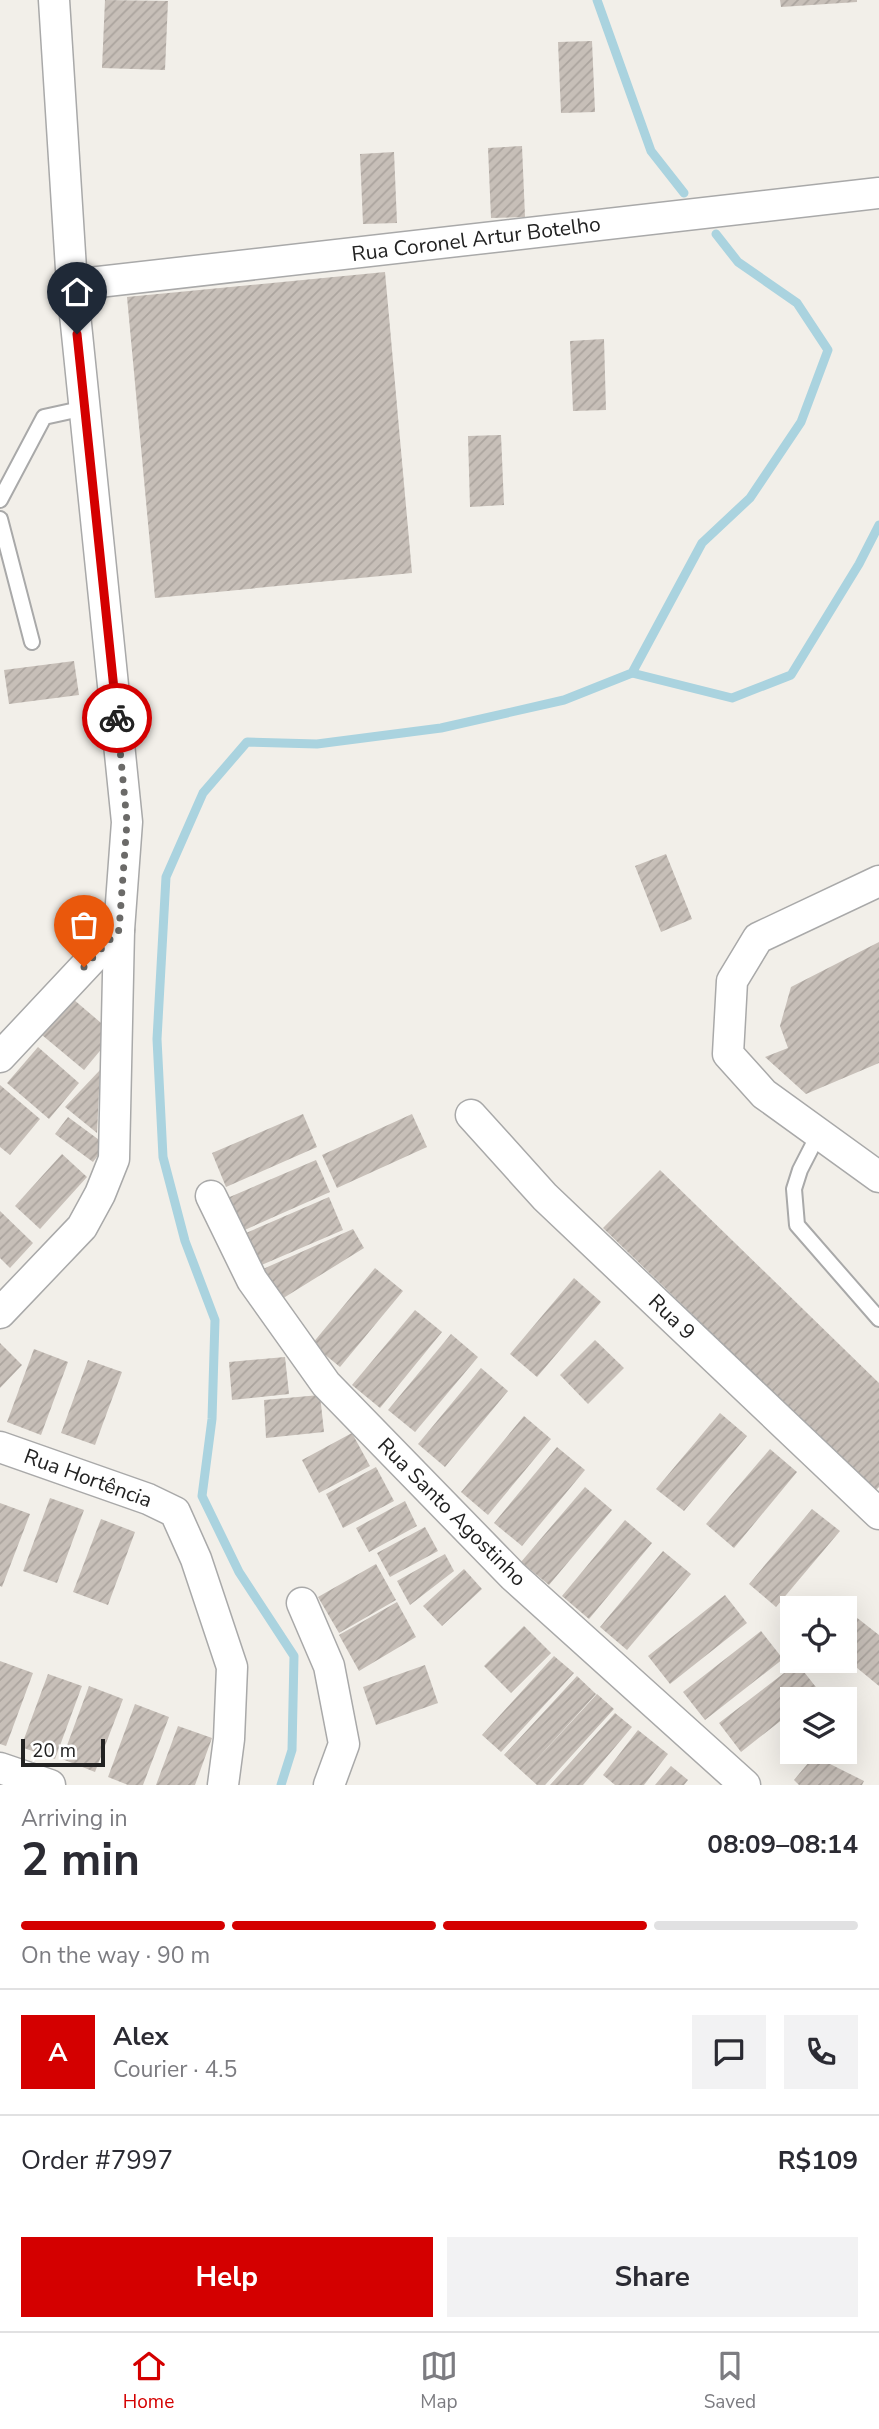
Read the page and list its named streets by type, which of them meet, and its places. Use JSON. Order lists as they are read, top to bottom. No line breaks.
{"streets":{"street":["Rua Coronel Artur Botelho","Rua 9","Rua Hortência","Rua Santo Agostinho"]},"scale_bar":"20 m","page":{"scale":"20 m","heading":["2 min","Arriving in","08:09–08:14"],"panel":["Alex","Courier · 4.5","Order #7997","R$109"],"bar":"On the way · 90 m","round":"A","buttons":["Help","Share"],"tabs":["Home","Map","Saved"]}}
